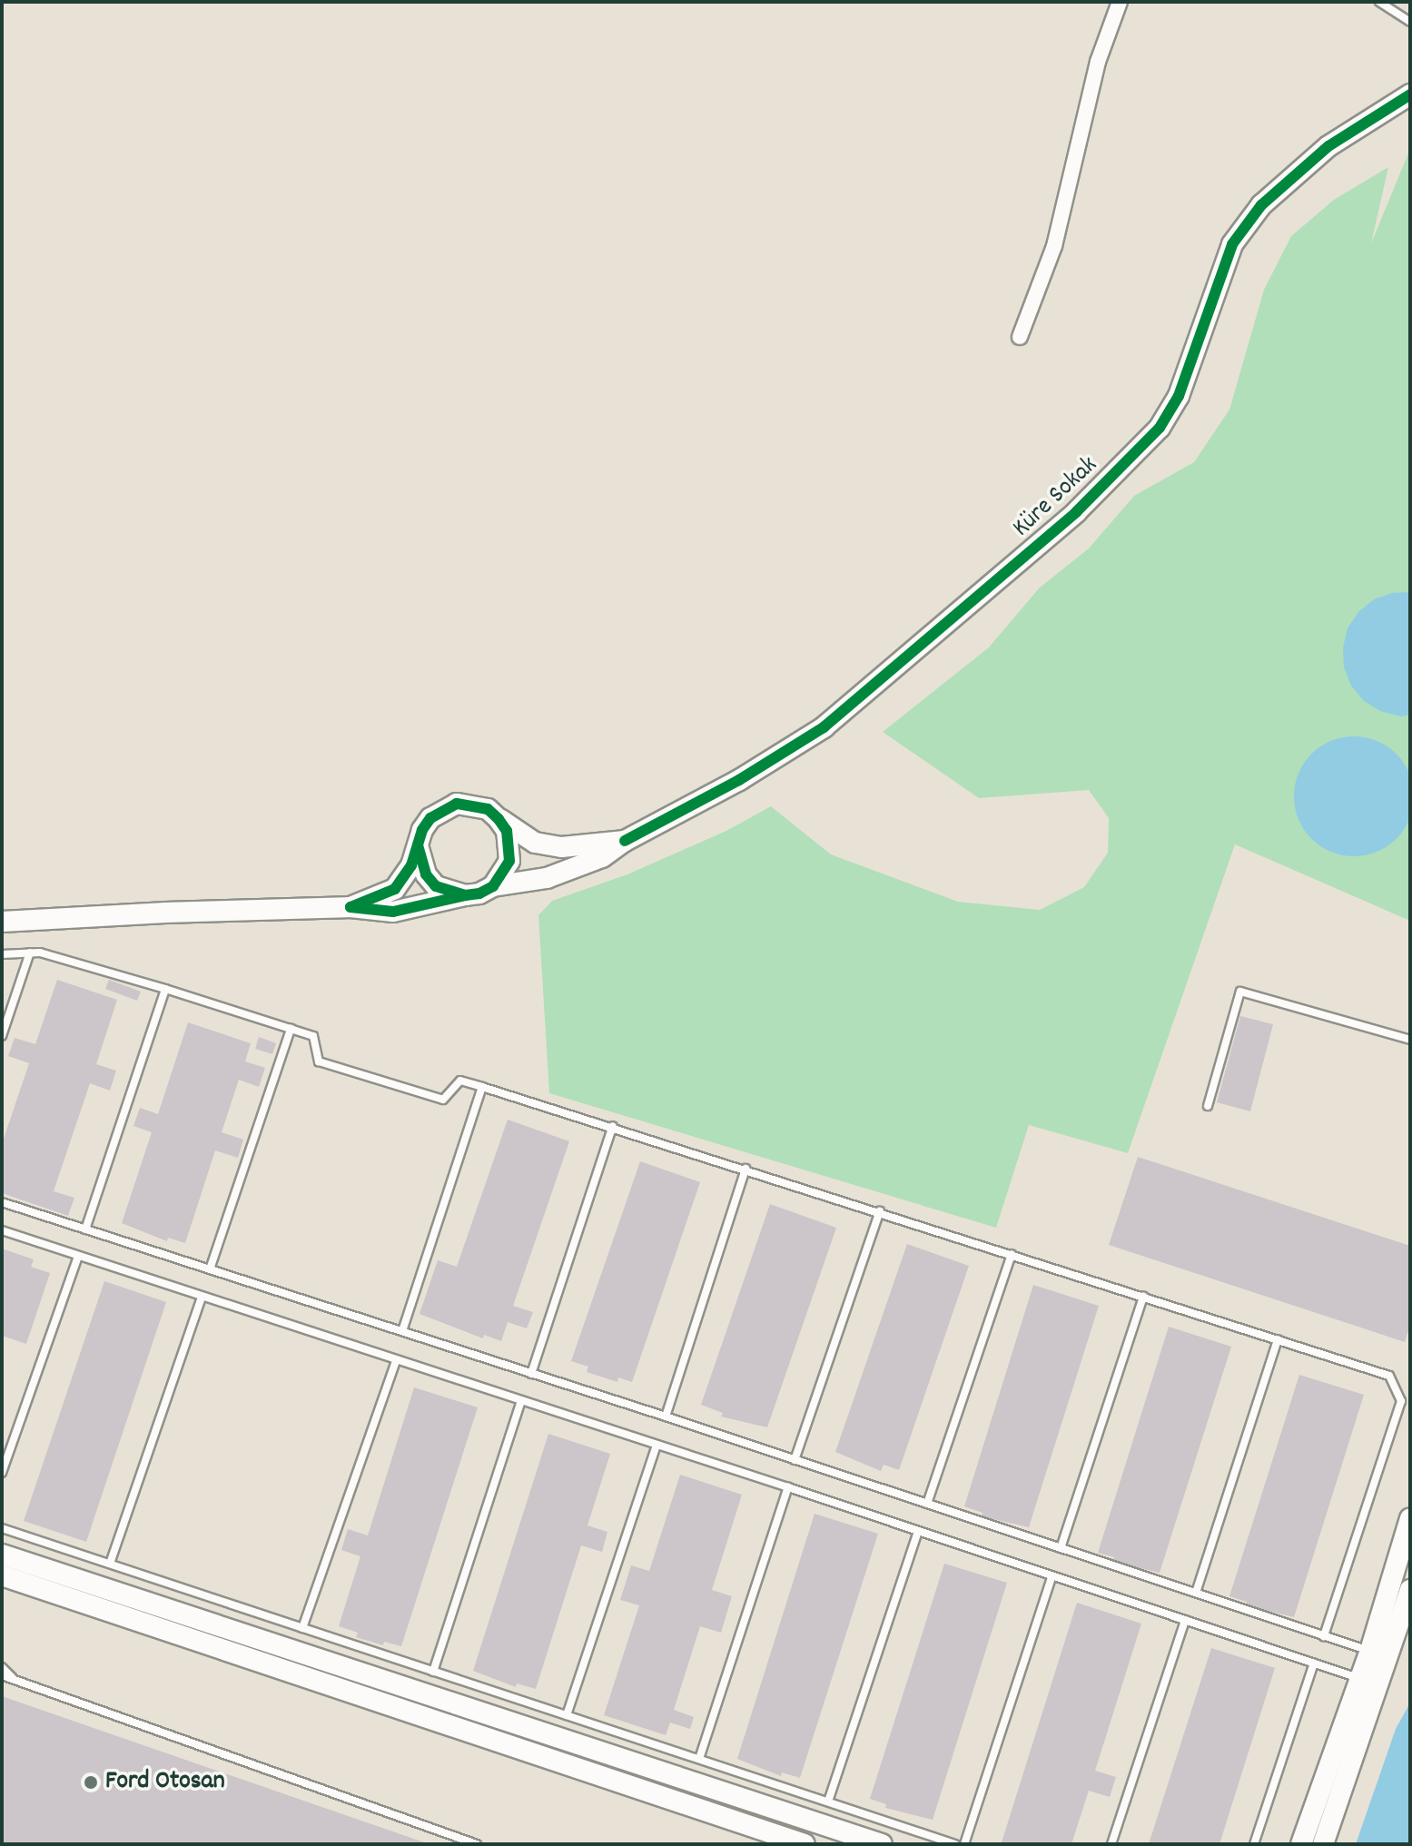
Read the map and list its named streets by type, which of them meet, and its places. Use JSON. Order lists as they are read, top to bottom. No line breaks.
{"streets":{"main road":["Küre Sokak"]},"places":["Ford Otosan"]}
